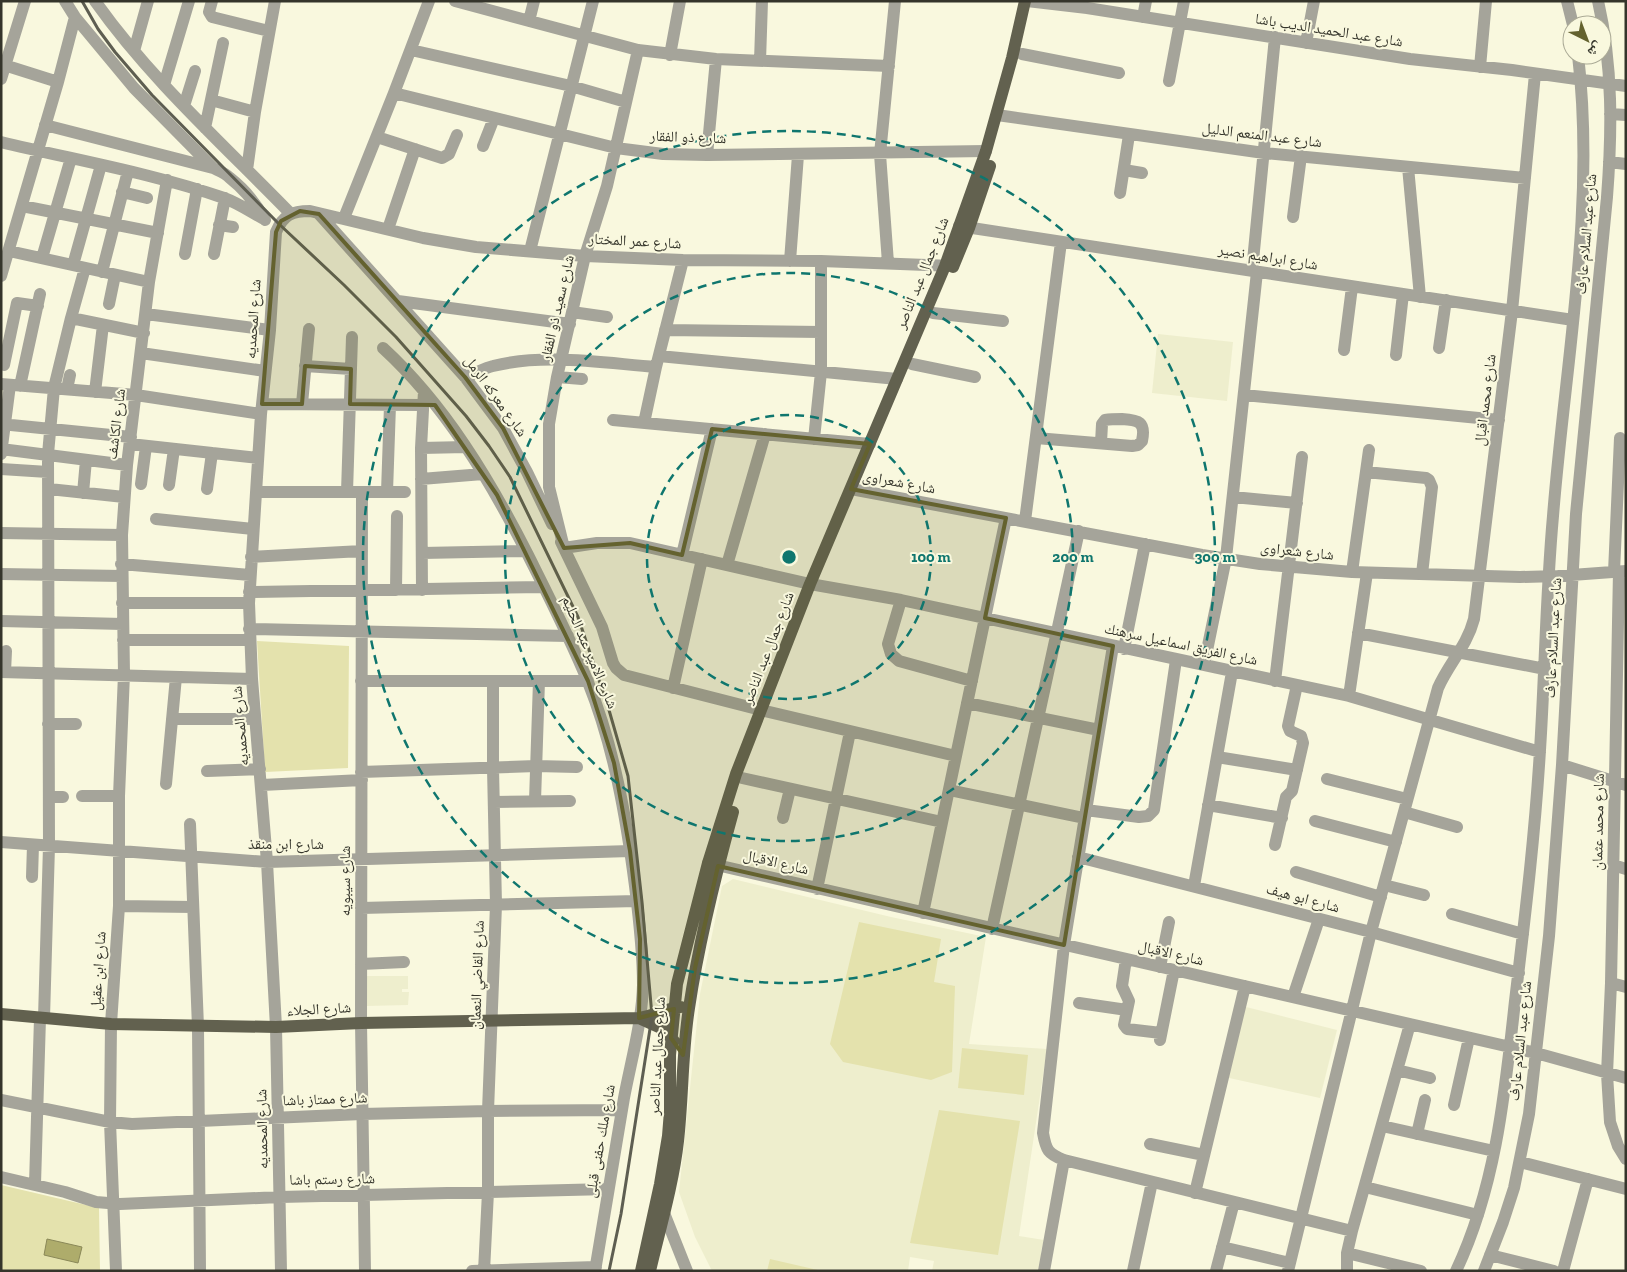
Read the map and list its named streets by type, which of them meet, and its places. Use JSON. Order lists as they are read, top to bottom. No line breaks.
{"streets":{"main road":["شارع جمال عبد الناصر","شارع الجلاء"],"street":["شارع عبد الحميد الديب باشا","شارع عبد المنعم الدليل","شارع ذو الفقار","شارع عبد السلام عارف","شارع عمر المختار","شارع ابراهيم نصير","شارع سعيد ذو الفقار","شارع المحمديه","شارع معركه الرمل","شارع محمد اقبال","شارع الكاشف","شارع شعراوى","شارع الفريق اسماعيل سرهنك","شارع الامير عبد الحليم","شارع محمد عثمان","شارع ابن منقذ","شارع الاقبال","شارع سيبويه","شارع ابو هيف","شارع ابن عقيل","شارع القاضي النعمان","شارع ممتاز باشا","شارع ملك حفنى قبلى","شارع رستم باشا"]},"crossings":[["شارع عبد الحميد الديب باشا","شارع عبد السلام عارف"],["شارع عبد الحميد الديب باشا","شارع جمال عبد الناصر"],["شارع عبد الحميد الديب باشا","شارع محمد اقبال"],["شارع عبد المنعم الدليل","شارع جمال عبد الناصر"],["شارع عبد المنعم الدليل","شارع محمد اقبال"],["شارع ذو الفقار","شارع جمال عبد الناصر"],["شارع ذو الفقار","شارع سعيد ذو الفقار"],["شارع عبد السلام عارف","شارع ابراهيم نصير"],["شارع عبد السلام عارف","شارع شعراوى"],["شارع عبد السلام عارف","شارع الفريق اسماعيل سرهنك"],["شارع عبد السلام عارف","شارع الاقبال"],["شارع عبد السلام عارف","شارع ابو هيف"],["شارع عمر المختار","شارع جمال عبد الناصر"],["شارع عمر المختار","شارع سعيد ذو الفقار"],["شارع عمر المختار","شارع معركه الرمل"],["شارع ابراهيم نصير","شارع جمال عبد الناصر"],["شارع ابراهيم نصير","شارع محمد اقبال"],["شارع جمال عبد الناصر","شارع شعراوى"],["شارع جمال عبد الناصر","شارع الفريق اسماعيل سرهنك"],["شارع جمال عبد الناصر","شارع الاقبال"],["شارع جمال عبد الناصر","شارع الجلاء"],["شارع سعيد ذو الفقار","شارع معركه الرمل"],["شارع سعيد ذو الفقار","شارع الفريق اسماعيل سرهنك"],["شارع المحمديه","شارع ابن منقذ"],["شارع المحمديه","شارع الجلاء"],["شارع المحمديه","شارع ممتاز باشا"],["شارع المحمديه","شارع رستم باشا"],["شارع معركه الرمل","شارع الفريق اسماعيل سرهنك"],["شارع محمد اقبال","شارع شعراوى"],["شارع محمد اقبال","شارع الفريق اسماعيل سرهنك"],["شارع محمد اقبال","شارع الاقبال"],["شارع محمد اقبال","شارع ابو هيف"],["شارع الكاشف","شارع ابن عقيل"],["شارع شعراوى","شارع محمد عثمان"],["شارع الامير عبد الحليم","شارع ابن منقذ"],["شارع الامير عبد الحليم","شارع الجلاء"],["شارع الامير عبد الحليم","شارع ملك حفنى قبلى"],["شارع محمد عثمان","شارع الاقبال"],["شارع ابن منقذ","شارع سيبويه"],["شارع ابن منقذ","شارع ابن عقيل"],["شارع ابن منقذ","شارع القاضي النعمان"],["شارع سيبويه","شارع الجلاء"],["شارع سيبويه","شارع ممتاز باشا"],["شارع سيبويه","شارع رستم باشا"],["شارع ابن عقيل","شارع الجلاء"],["شارع ابن عقيل","شارع ممتاز باشا"],["شارع ابن عقيل","شارع رستم باشا"],["شارع القاضي النعمان","شارع الجلاء"],["شارع القاضي النعمان","شارع ممتاز باشا"],["شارع القاضي النعمان","شارع رستم باشا"],["شارع الجلاء","شارع ملك حفنى قبلى"],["شارع ممتاز باشا","شارع ملك حفنى قبلى"],["شارع ملك حفنى قبلى","شارع رستم باشا"]],"north":"bottom right","rings":["100 m","200 m","300 m"]}
